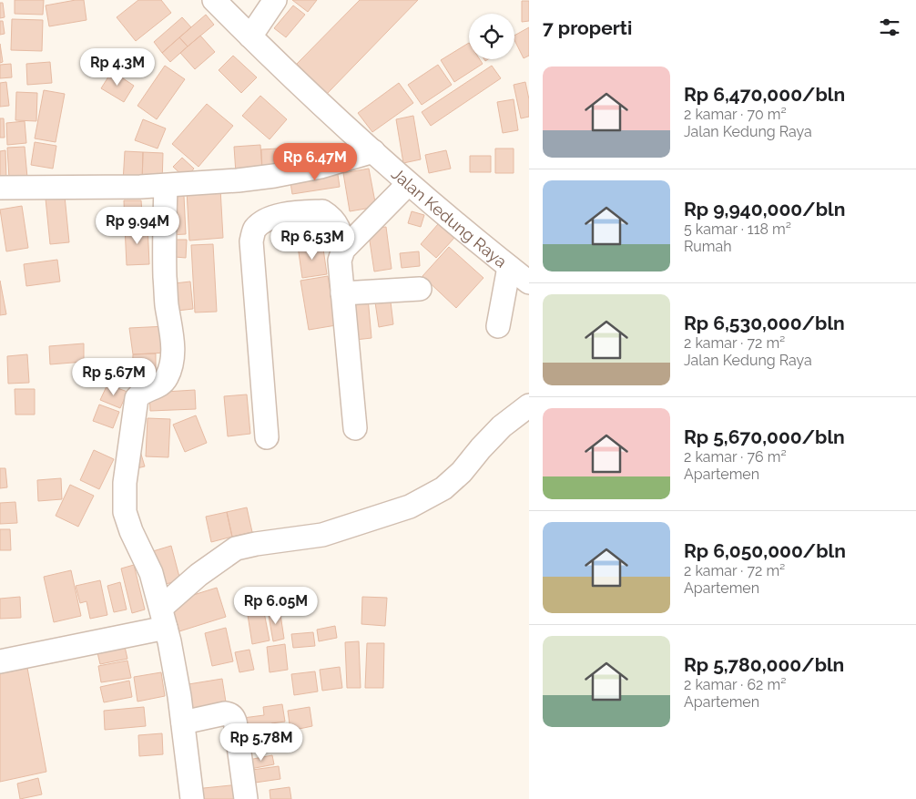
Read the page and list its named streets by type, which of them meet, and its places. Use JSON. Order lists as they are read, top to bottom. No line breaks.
{"streets":{"street":["Jalan Kedung Raya"]},"page":{"heading":"7 properti","price":["Rp 4.3M","Rp 6.47M","Rp 9.94M","Rp 6.53M","Rp 5.67M","Rp 6.05M","Rp 5.78M"],"list":[{"name":"Rp 6,470,000/bln","note":"2 kamar · 70 m² · Jalan Kedung Raya"},{"name":"Rp 9,940,000/bln","note":"5 kamar · 118 m² · Rumah"},{"name":"Rp 6,530,000/bln","note":"2 kamar · 72 m² · Jalan Kedung Raya"},{"name":"Rp 5,670,000/bln","note":"2 kamar · 76 m² · Apartemen"},{"name":"Rp 6,050,000/bln","note":"2 kamar · 72 m² · Apartemen"},{"name":"Rp 5,780,000/bln","note":"2 kamar · 62 m² · Apartemen"}]}}
